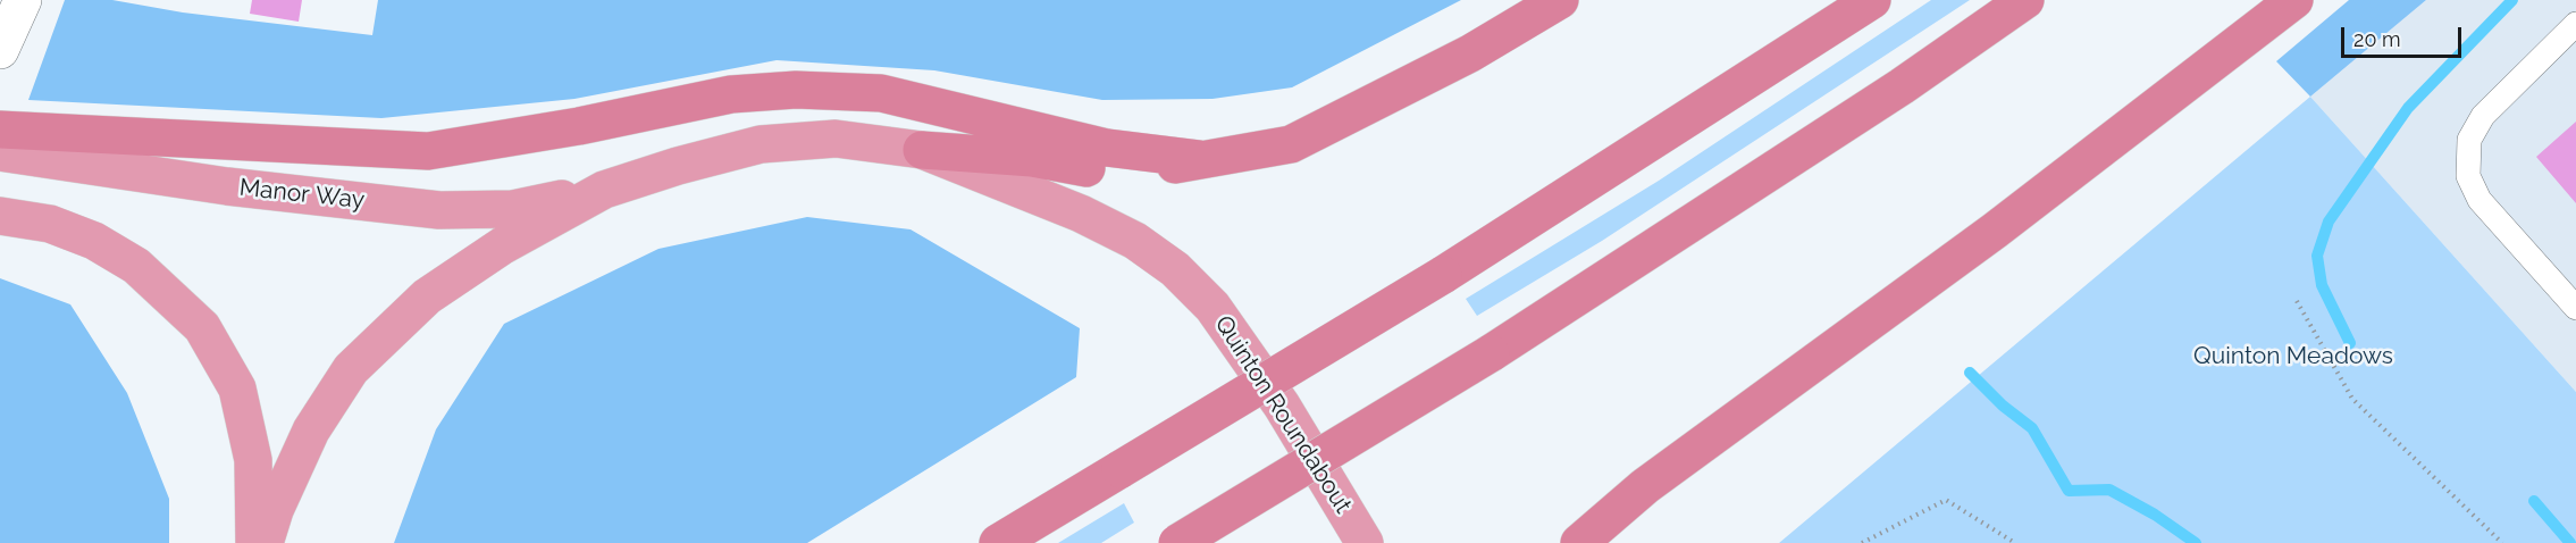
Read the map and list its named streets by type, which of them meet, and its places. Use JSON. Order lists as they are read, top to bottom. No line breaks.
{"streets":{"highway":["Manor Way","Quinton Roundabout"]},"crossings":[["Manor Way","Quinton Roundabout"]],"parks":["Quinton Meadows"],"scale_bar":"20 m"}
